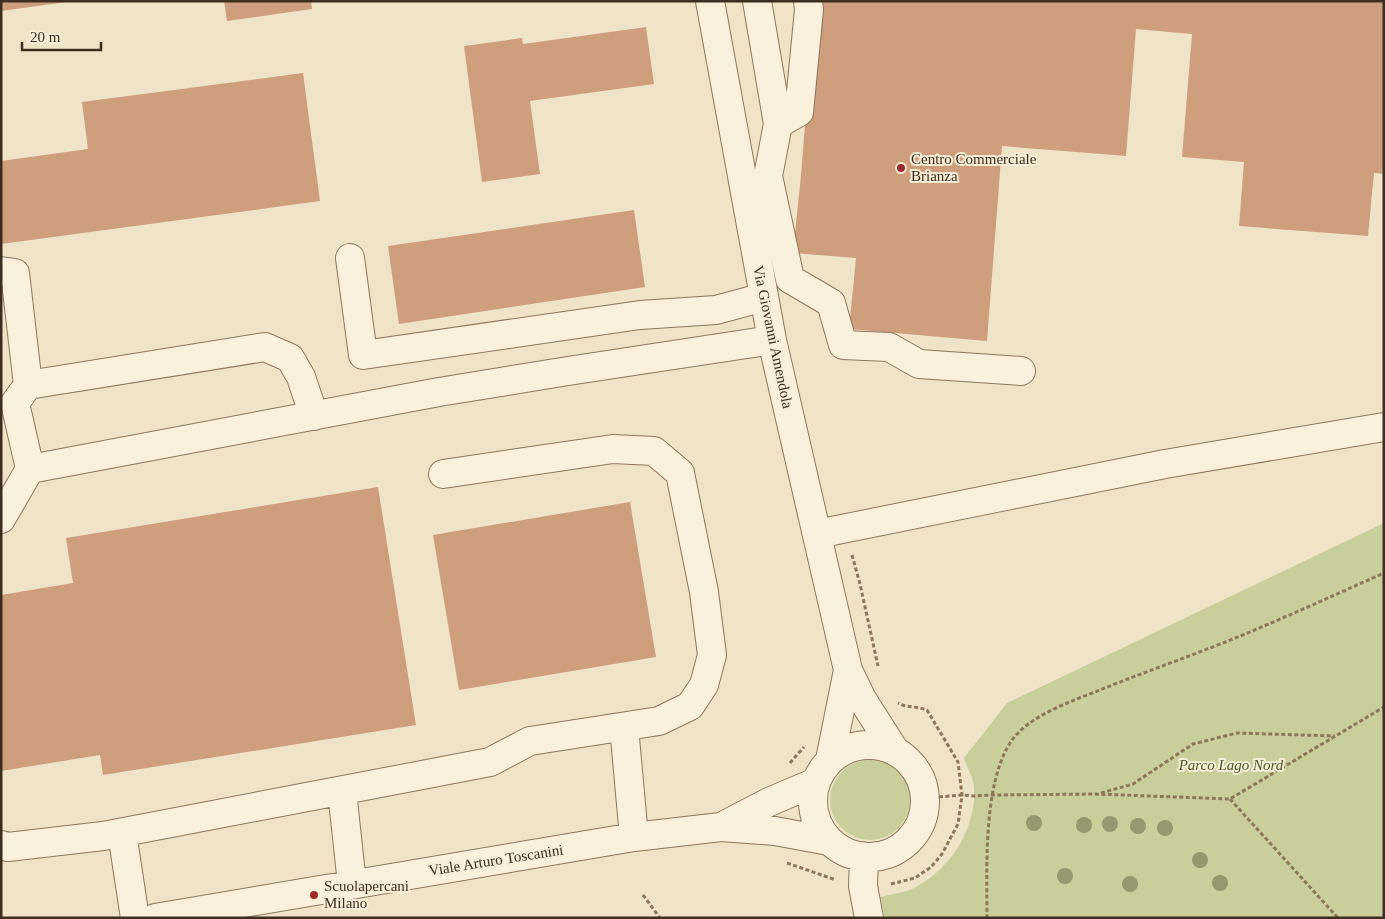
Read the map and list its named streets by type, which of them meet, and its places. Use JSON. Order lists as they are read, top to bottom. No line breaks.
{"streets":{"street":["Via Giovanni Amendola","Viale Arturo Toscanini"]},"crossings":[["Via Giovanni Amendola","Viale Arturo Toscanini"]],"parks":["Parco Lago Nord"],"places":["Centro Commerciale Brianza","Scuolapercani Milano"],"scale_bar":"20 m"}
